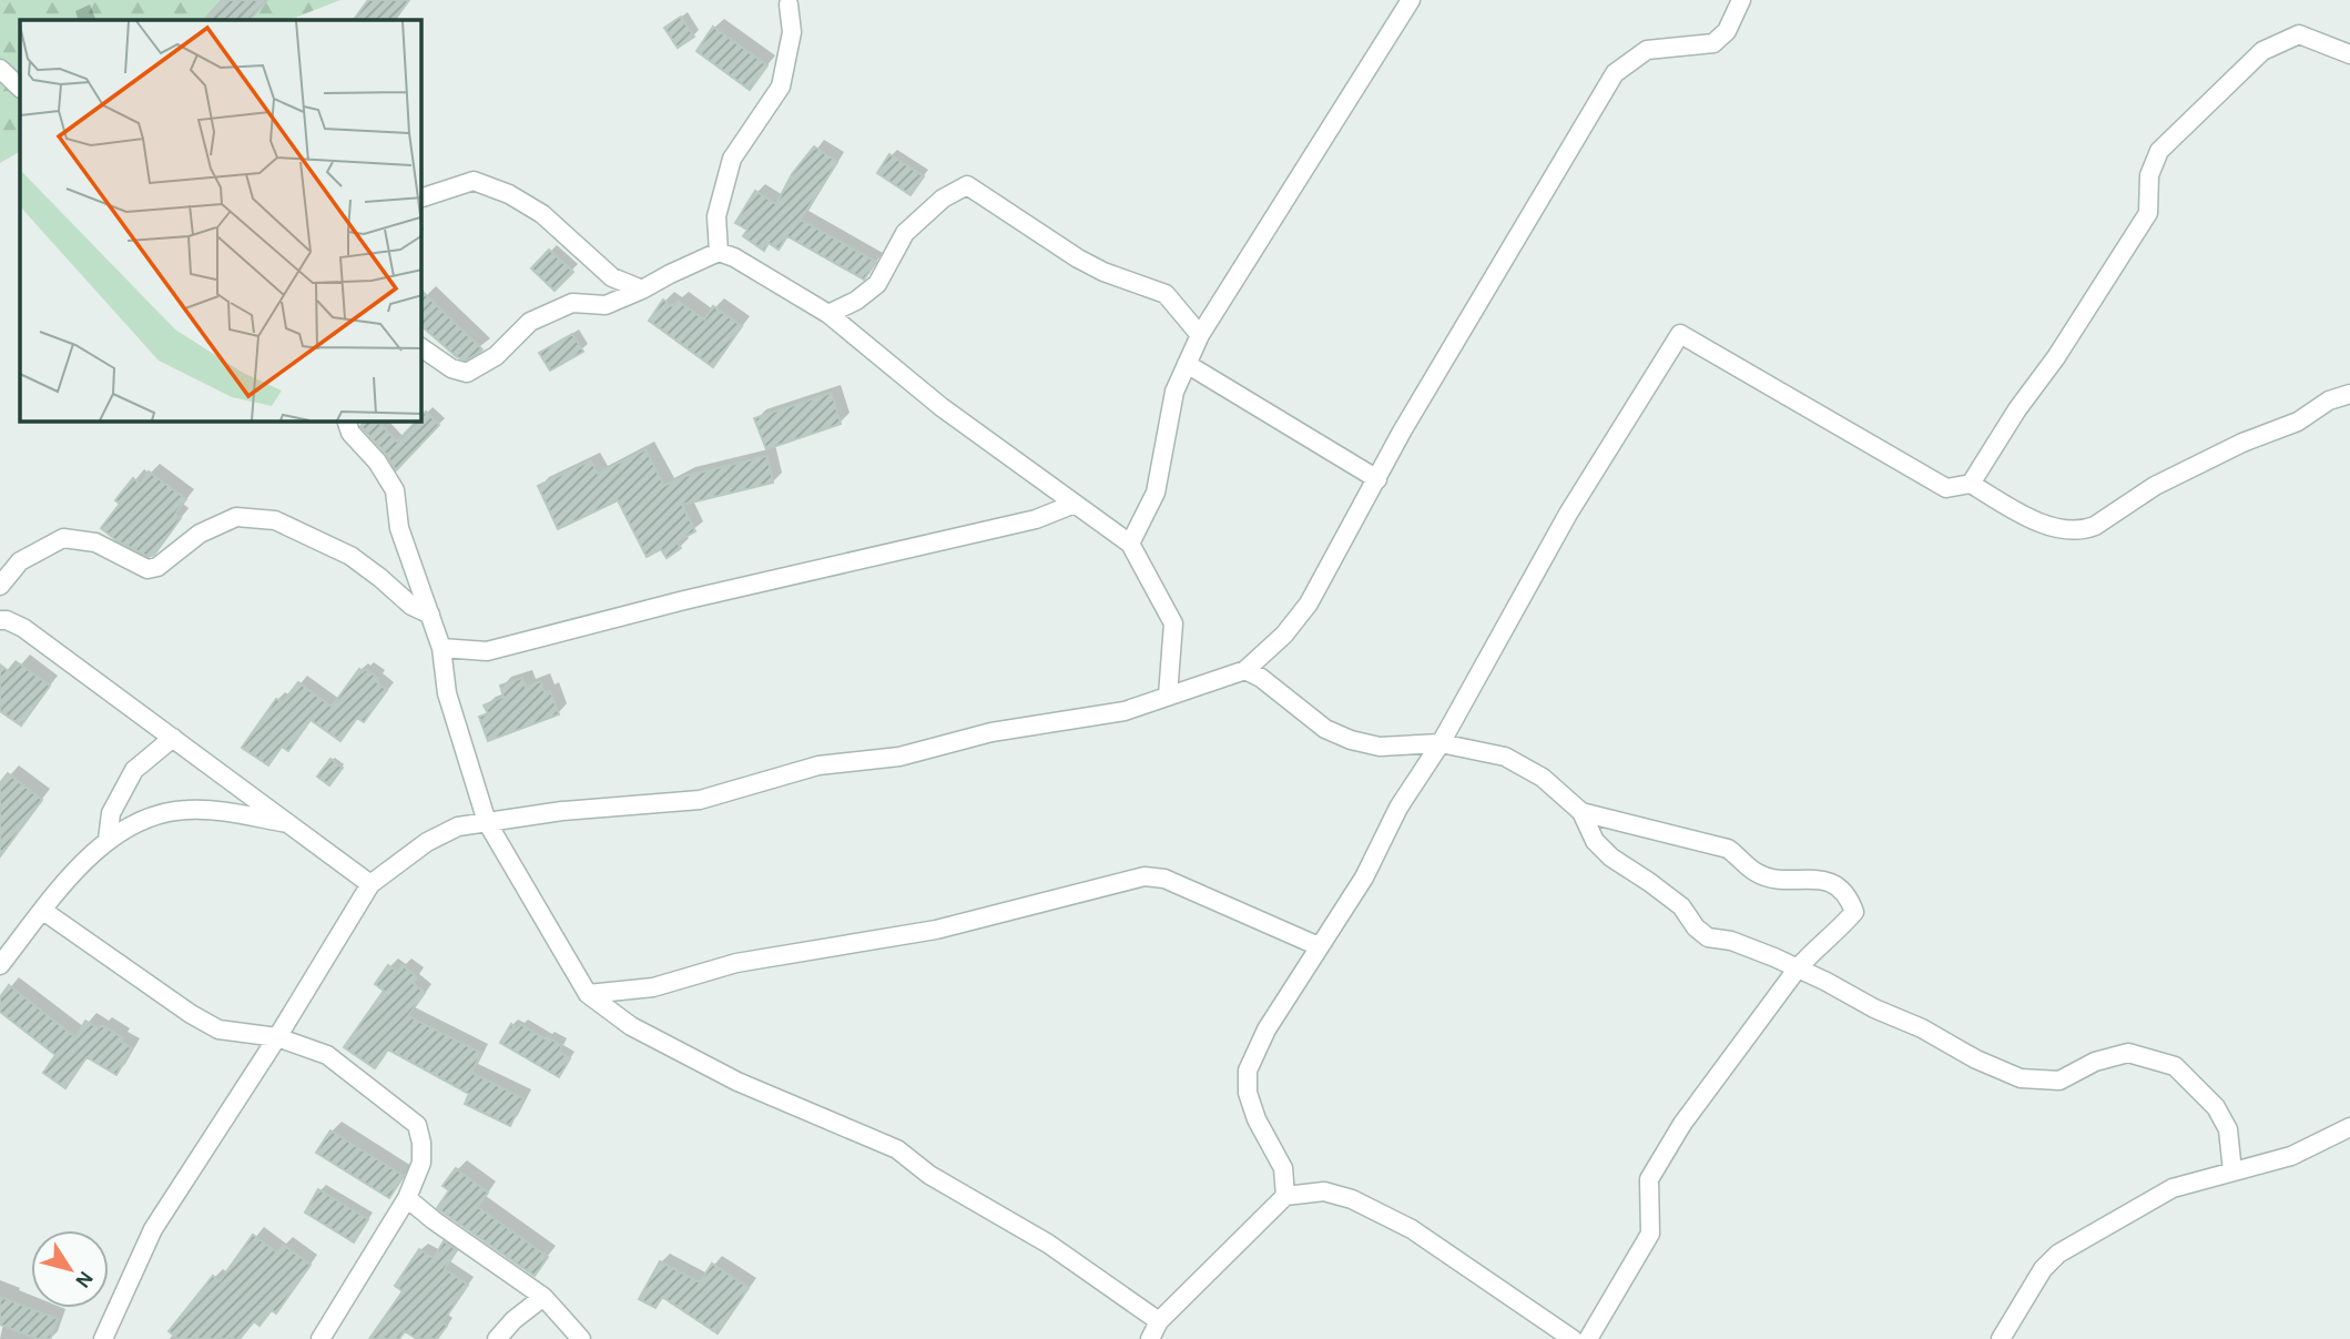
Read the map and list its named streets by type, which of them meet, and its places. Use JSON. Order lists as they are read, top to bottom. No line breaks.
{"north":"bottom right"}
